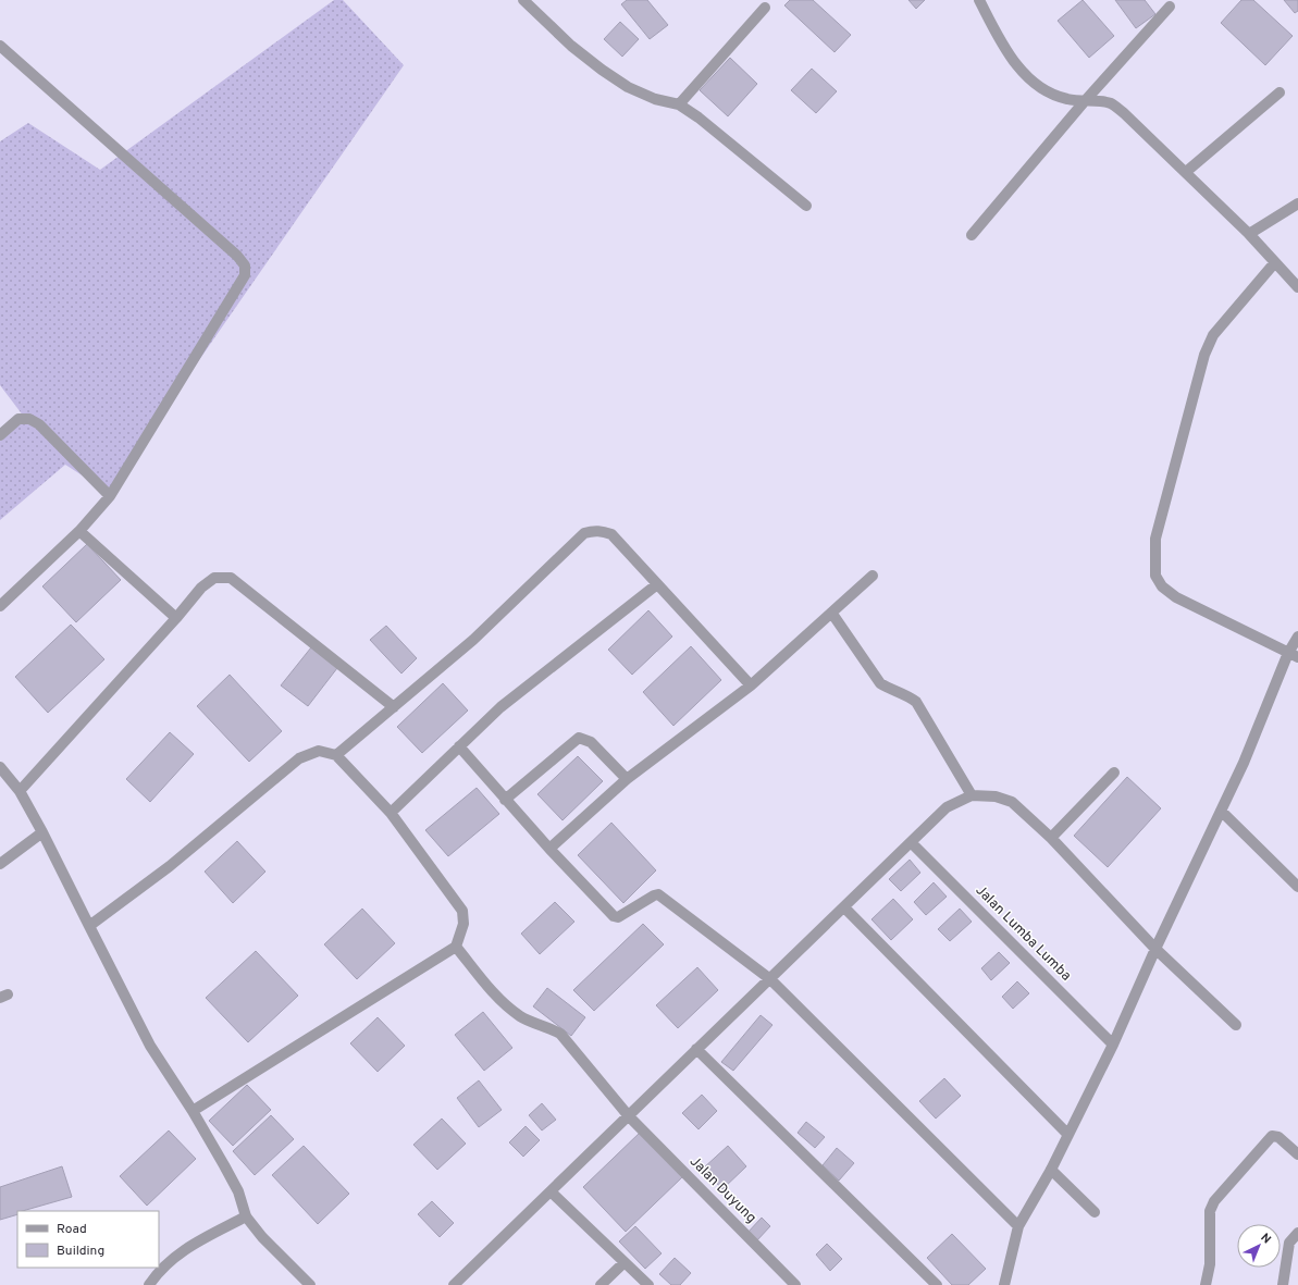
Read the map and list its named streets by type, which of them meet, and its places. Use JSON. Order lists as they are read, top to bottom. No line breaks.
{"streets":{"street":["Jalan Lumba Lumba","Jalan Duyung"]},"legend":["Road","Building"],"north":"top right"}
